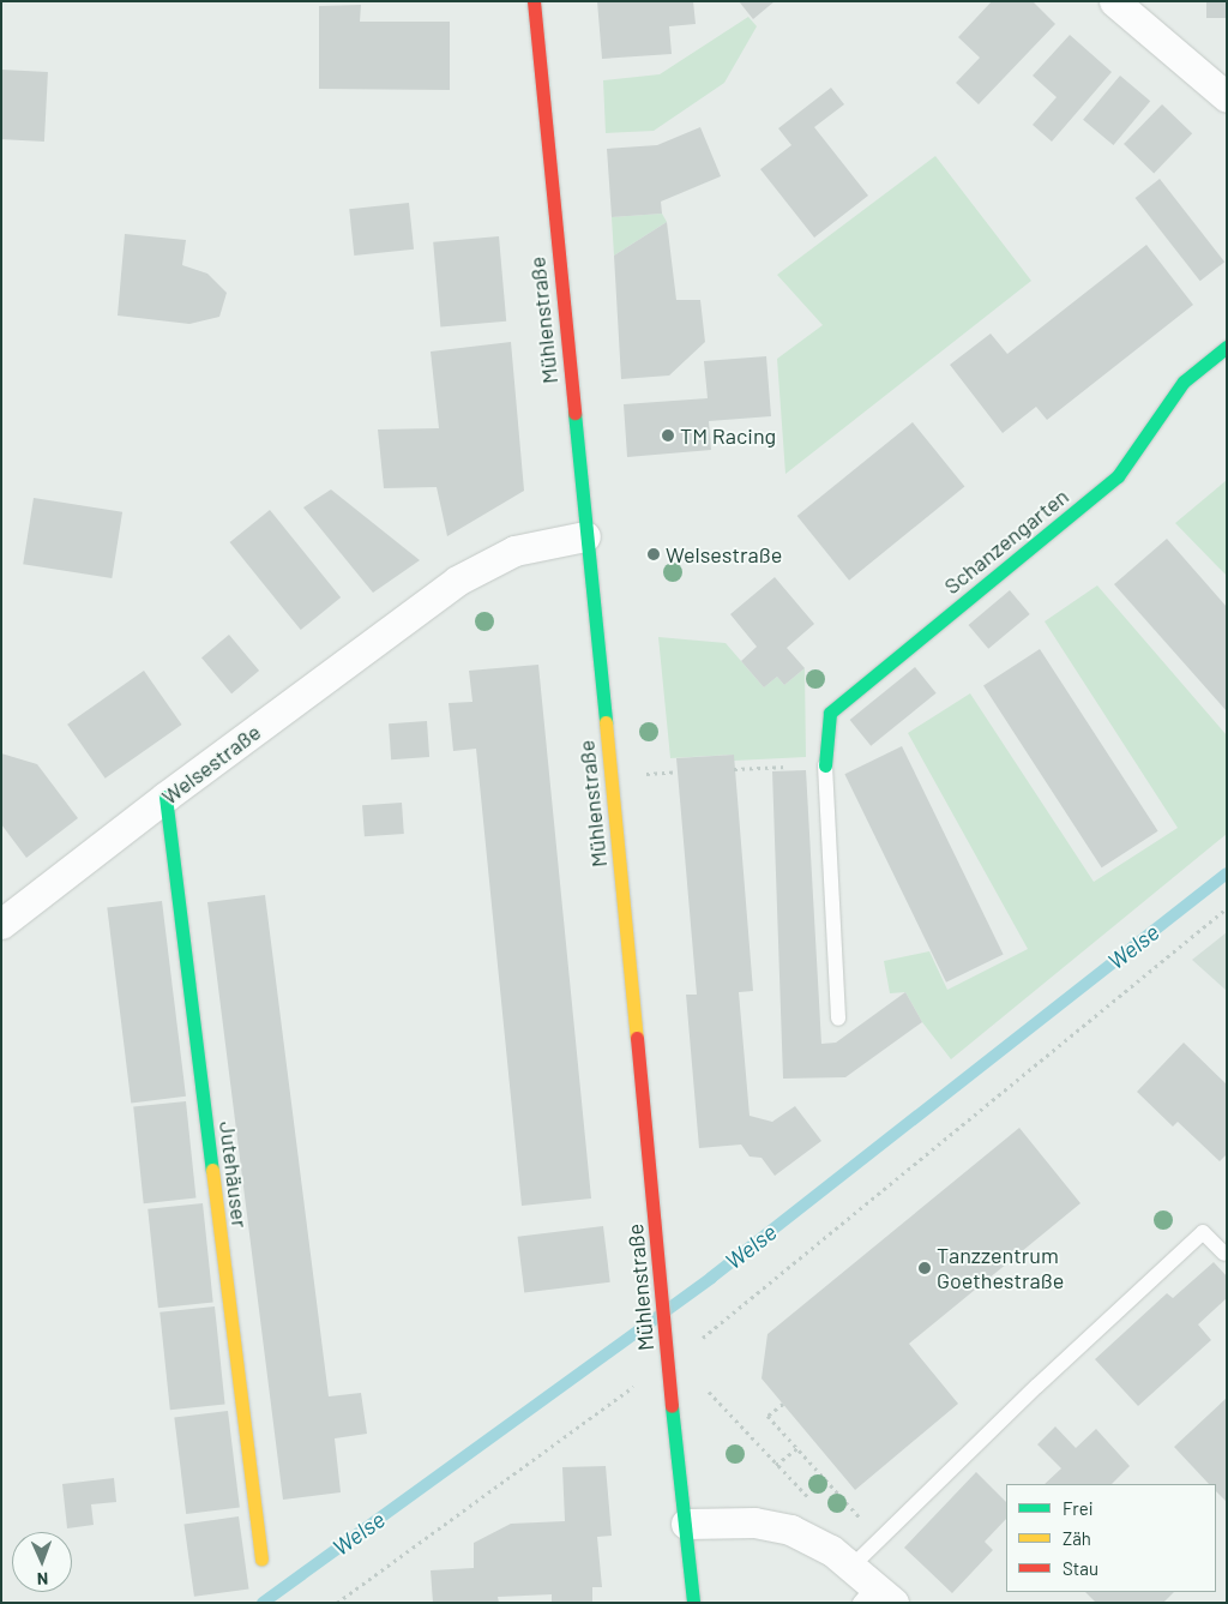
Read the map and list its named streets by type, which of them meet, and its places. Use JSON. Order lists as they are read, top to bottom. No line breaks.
{"streets":{"main road":["Mühlenstraße","Schanzengarten","Jutehäuser"],"street":["Welsestraße"]},"crossings":[["Mühlenstraße","Welsestraße"],["Welsestraße","Jutehäuser"]],"water":["Welse"],"places":["TM Racing","Welsestraße","Tanzzentrum Goethestraße"],"legend":["Frei","Zäh","Stau"],"north":"bottom"}
